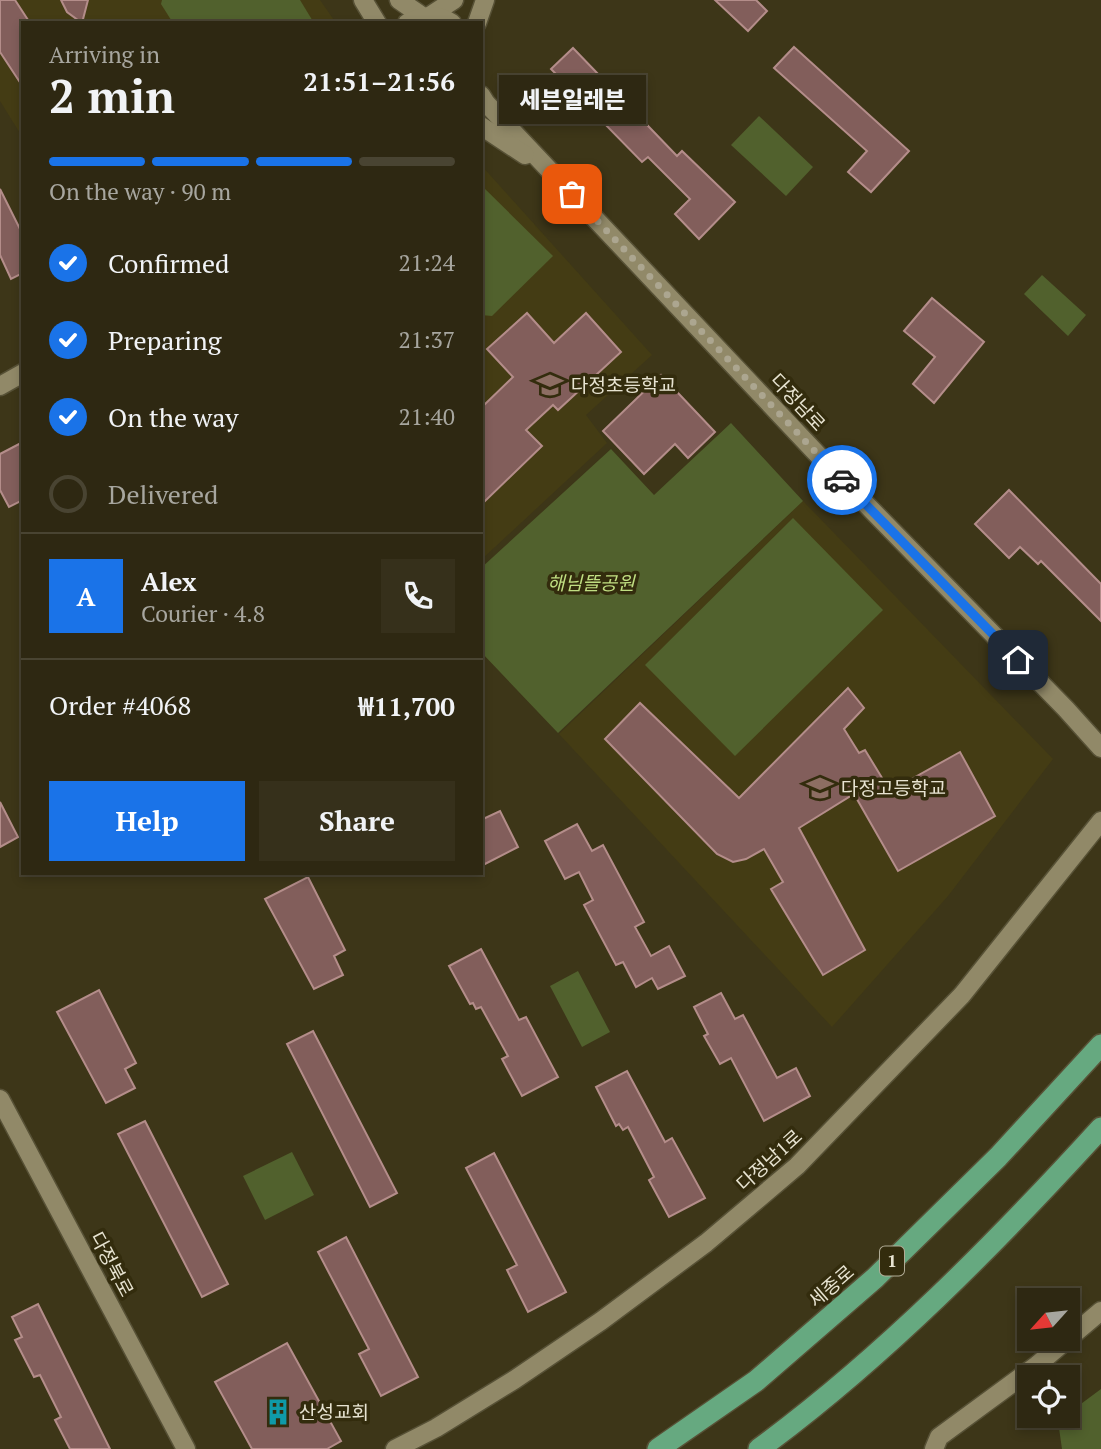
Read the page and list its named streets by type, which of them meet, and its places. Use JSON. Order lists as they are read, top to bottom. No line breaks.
{"streets":{"highway":["1","세종로"],"street":["다정남로","다정남1로","다정북로"]},"parks":["해님뜰공원"],"places":{"other":["세븐일레븐"],"school or university":["다정초등학교","다정고등학교"],"building":["산성교회"]},"north":"bottom left","page":{"heading":["2 min","Arriving in","21:51–21:56"],"panel":["Alex","Courier · 4.8","Order #4068","₩11,700"],"bubble":"세븐일레븐","bar":"On the way · 90 m","list":[["Confirmed","21:24"],["Preparing","21:37"],["On the way","21:40"],"Delivered"],"round":"A","buttons":["Help","Share"]}}
